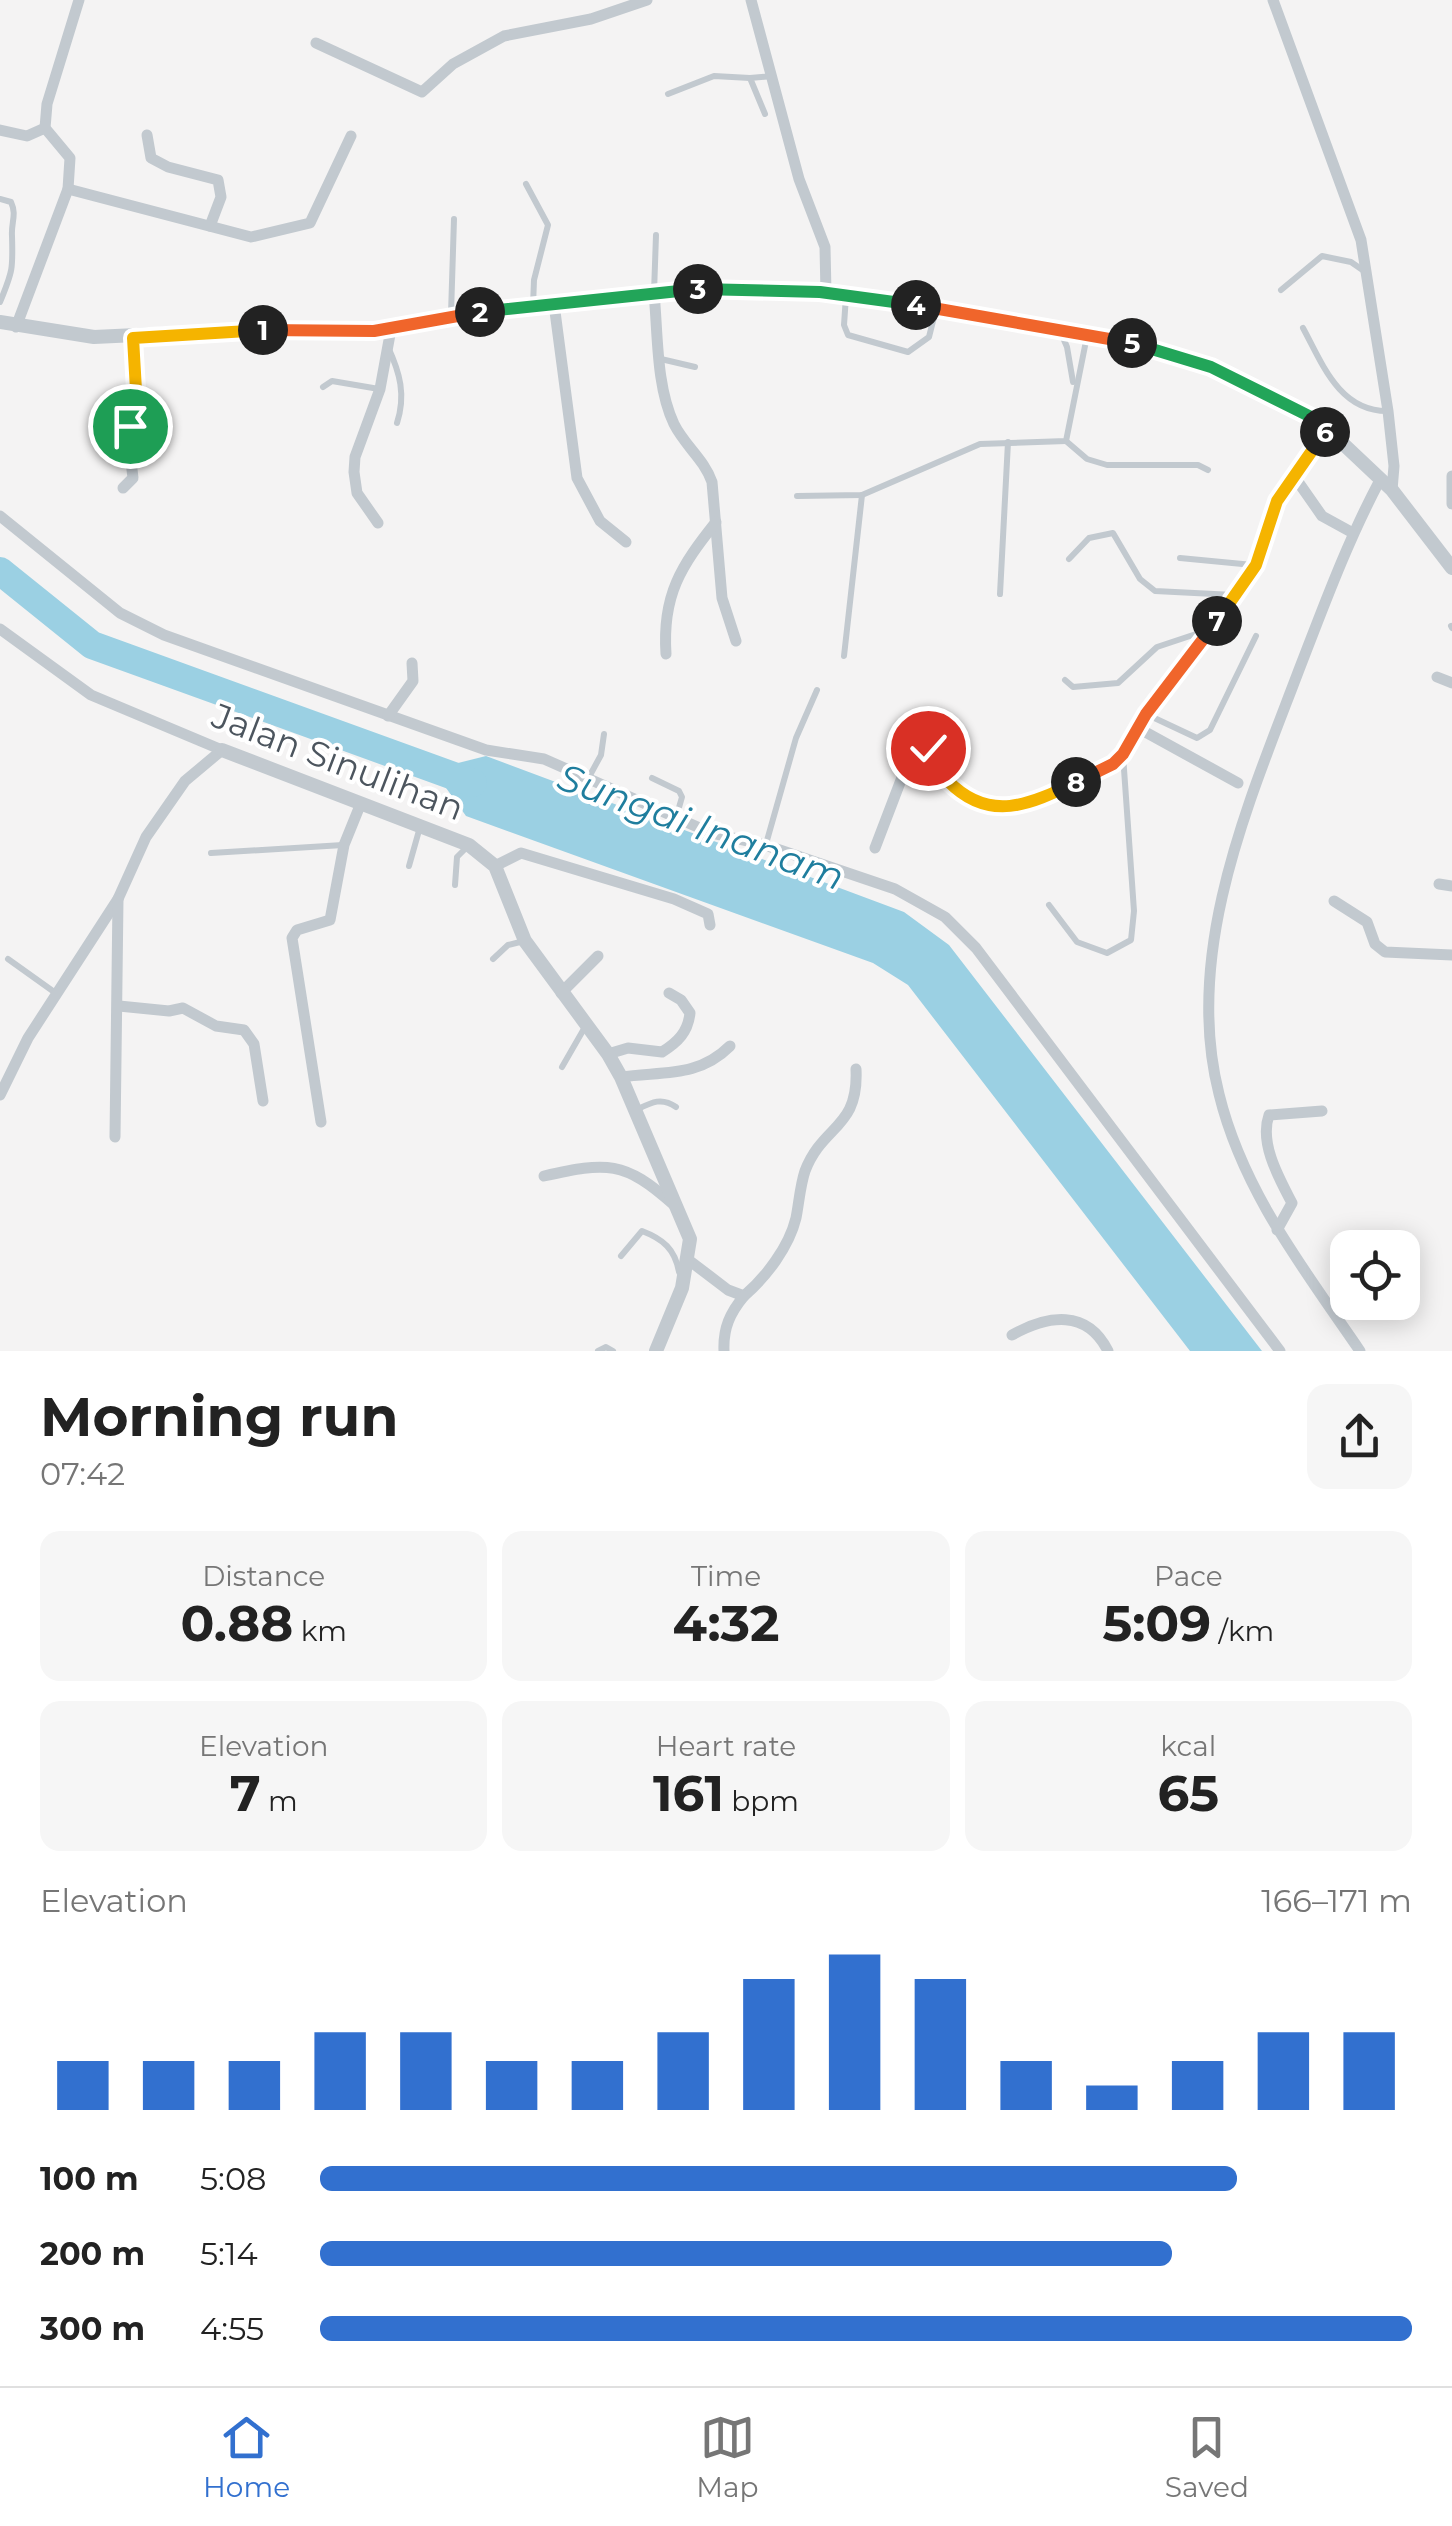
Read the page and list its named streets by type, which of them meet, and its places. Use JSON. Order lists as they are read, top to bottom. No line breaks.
{"streets":{"street":["Jalan Sinulihan"]},"water":["Sungai Inanam"],"page":{"pins":["3","4","2","1","5","6","7","8"],"heading":["Morning run","07:42"],"stats":[["Distance","0.88 km"],["Time","4:32"],["Pace","5:09 /km"],["Elevation","7 m"],["Heart rate","161 bpm"],["kcal","65"]],"chart":["Elevation","166–171 m"],"list":[{"name":"100 m","note":"5:08"},{"name":"200 m","note":"5:14"},{"name":"300 m","note":"4:55"}],"tabs":["Home","Map","Saved"]}}
